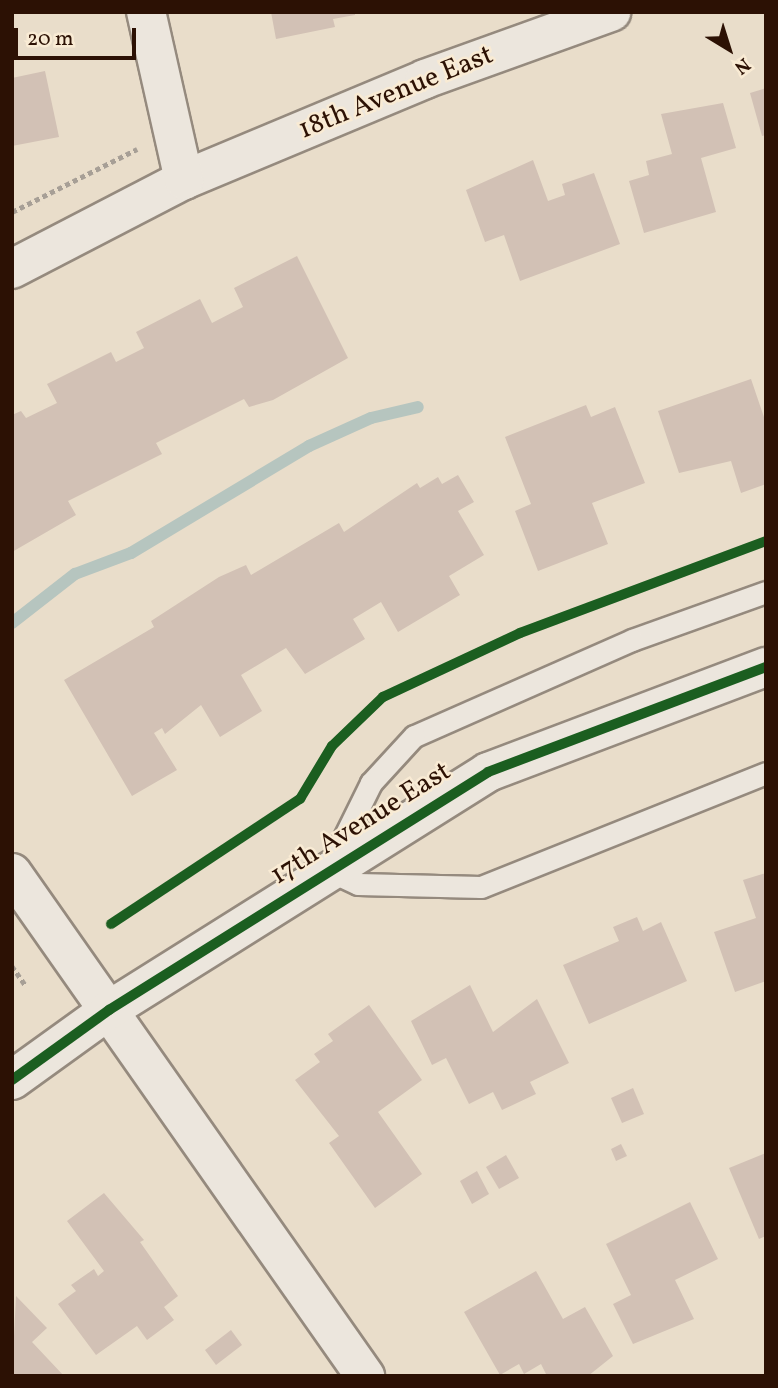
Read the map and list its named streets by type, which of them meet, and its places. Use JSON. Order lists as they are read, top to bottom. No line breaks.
{"streets":{"street":["18th Avenue East","17th Avenue East"]},"scale_bar":"20 m","north":"bottom right"}
